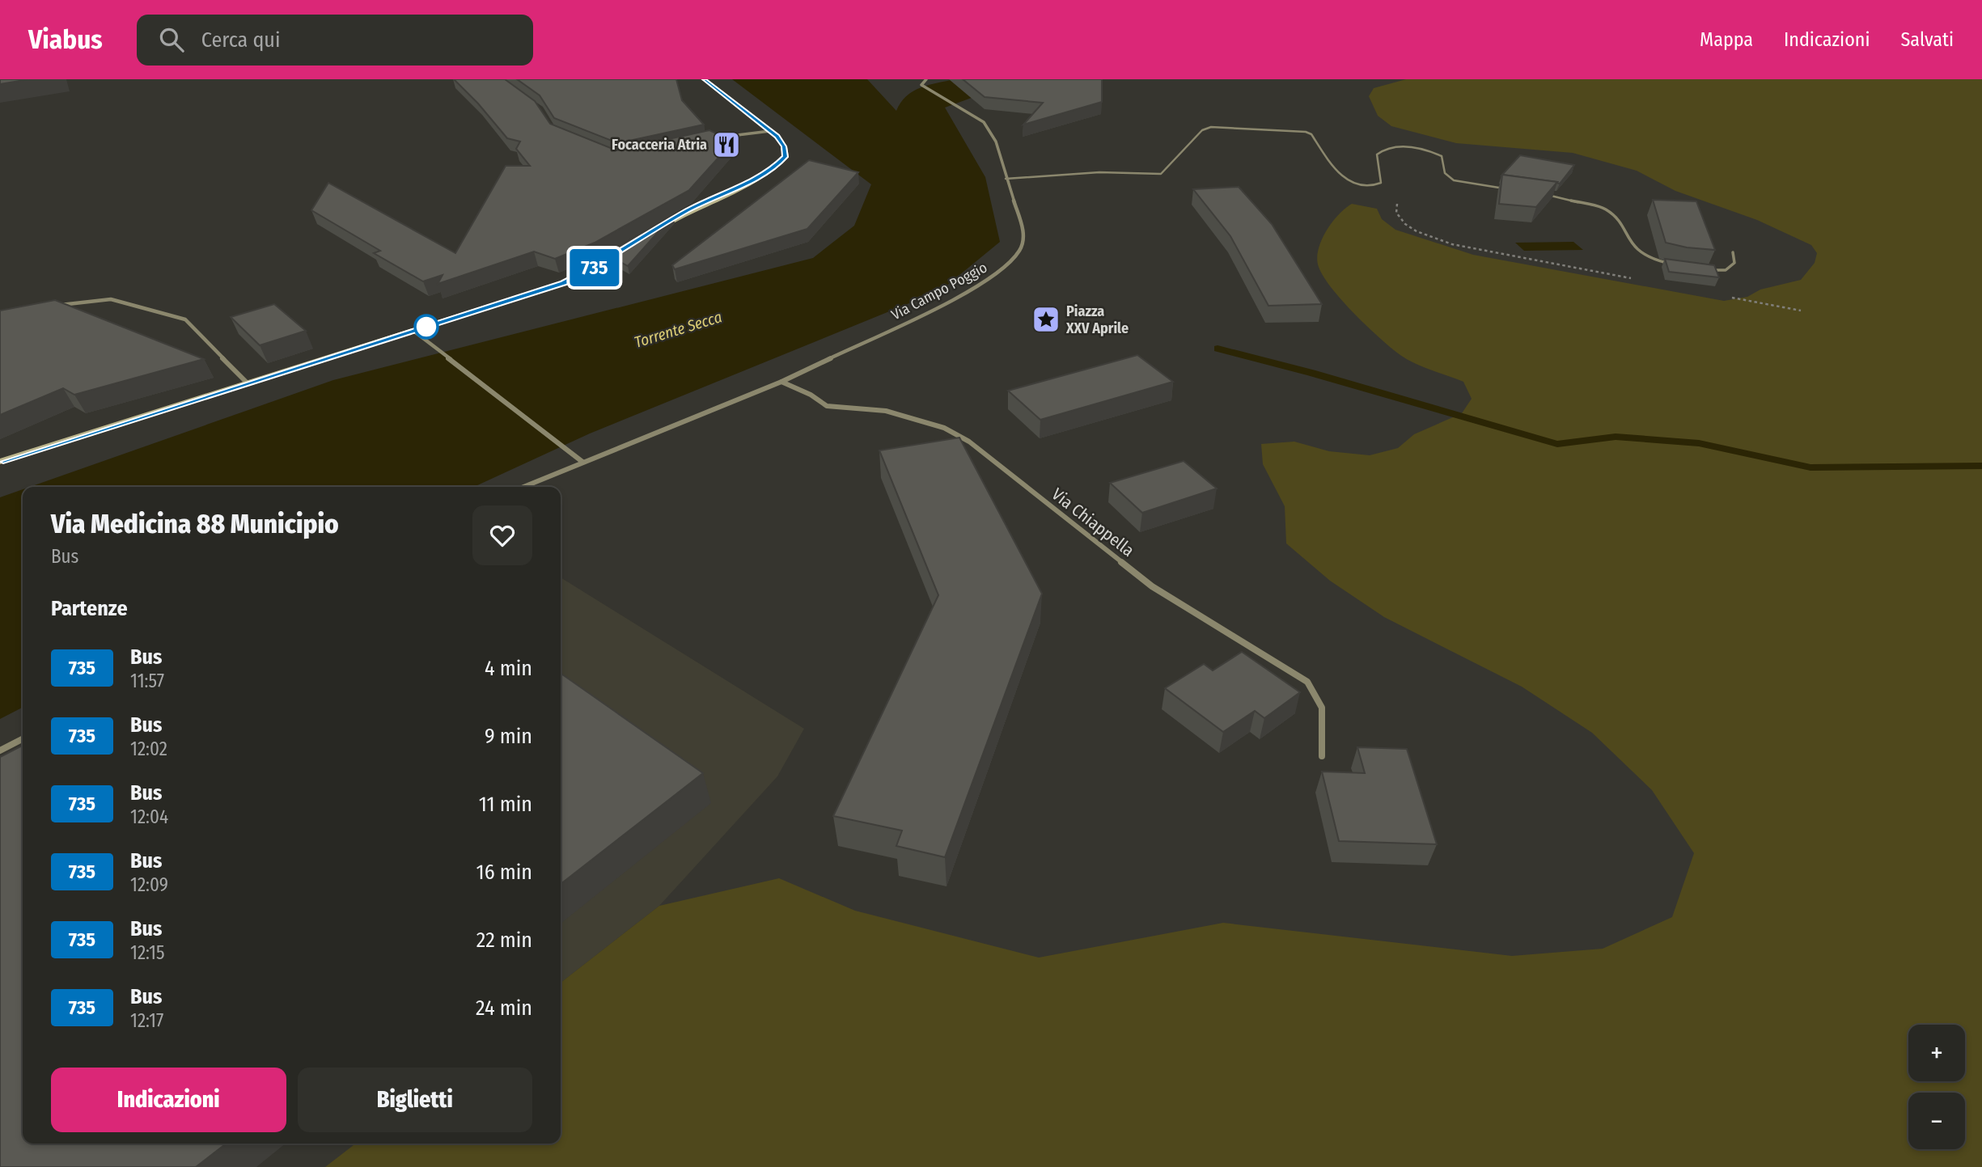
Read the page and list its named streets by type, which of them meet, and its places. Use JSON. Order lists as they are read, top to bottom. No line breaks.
{"streets":{"street":["Via Campo Poggio","Via Chiappella"]},"crossings":[["Via Campo Poggio","Via Chiappella"]],"water":["Torrente Secca"],"places":{"restaurant":["Focacceria Atria"],"place":["Piazza XXV Aprile"]},"lines":["bus line 735"],"page":{"header":"Viabus","search":"Cerca qui","nav":["Mappa","Indicazioni","Salvati"],"on_map":"735","heading":[["Via Medicina 88 Municipio","Bus"],"Partenze"],"list":[{"mark":"735","name":"Bus","note":"11:57","value":"4 min"},{"mark":"735","name":"Bus","note":"12:02","value":"9 min"},{"mark":"735","name":"Bus","note":"12:04","value":"11 min"},{"mark":"735","name":"Bus","note":"12:09","value":"16 min"},{"mark":"735","name":"Bus","note":"12:15","value":"22 min"},{"mark":"735","name":"Bus","note":"12:17","value":"24 min"}],"map_buttons":["+","−"],"buttons":["Indicazioni","Biglietti"]}}
